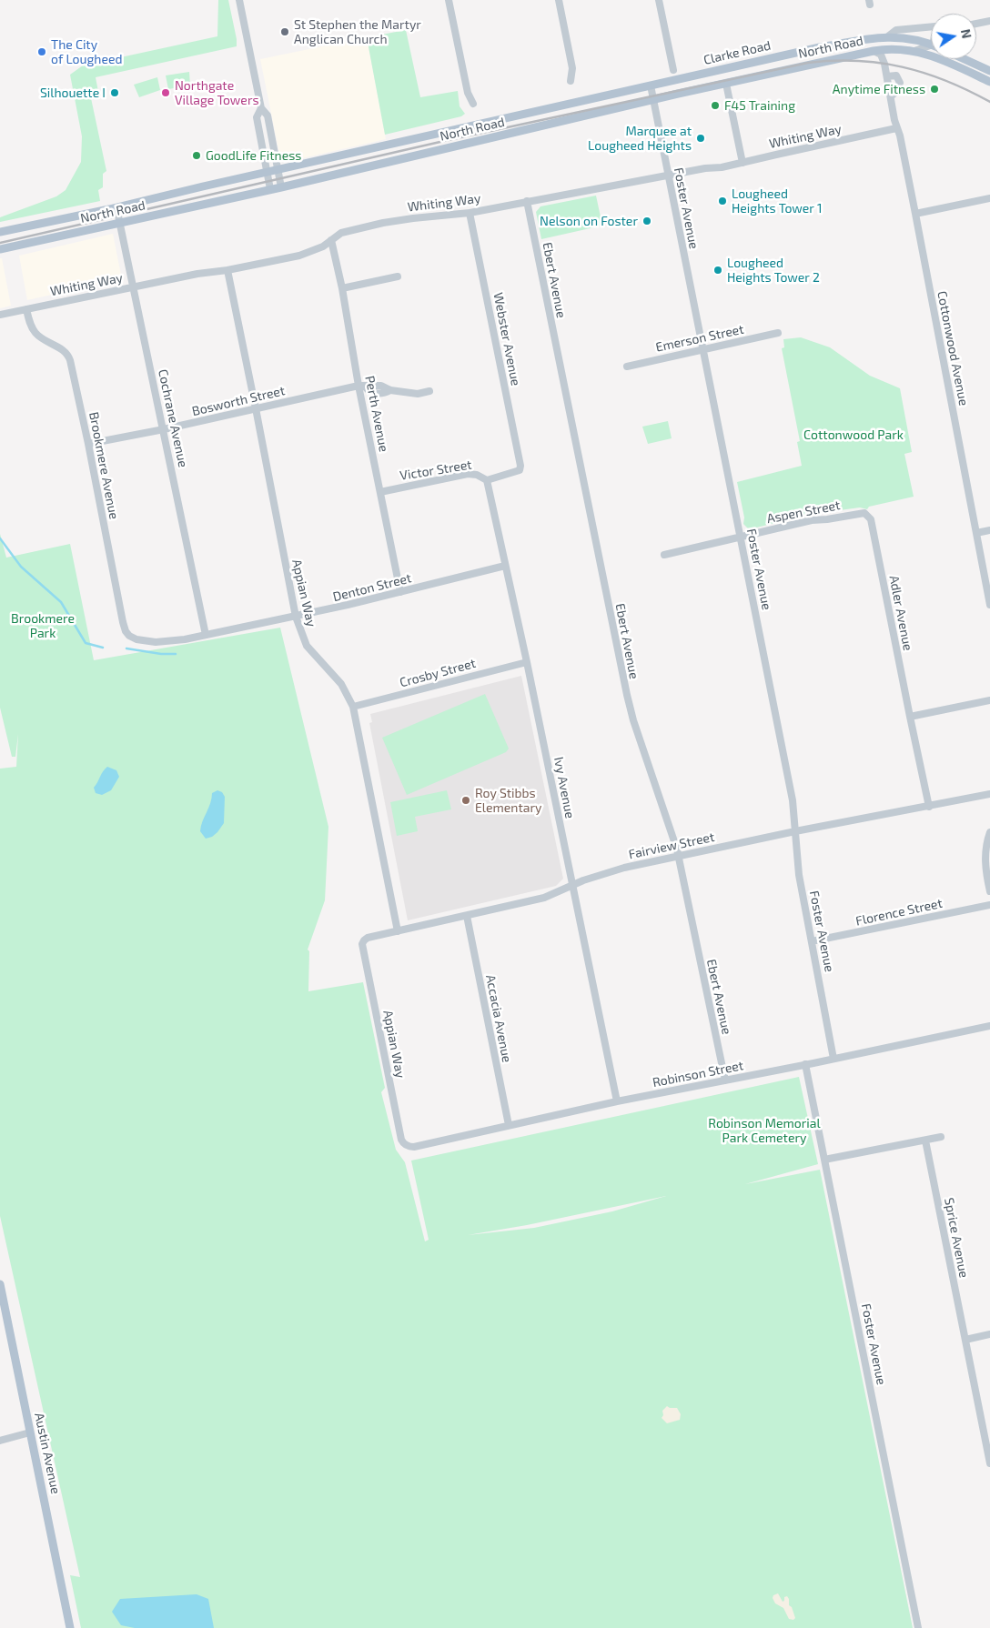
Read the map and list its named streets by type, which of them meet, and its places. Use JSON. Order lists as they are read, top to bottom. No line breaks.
{"streets":{"main road":["North Road","Clarke Road","Austin Avenue"],"street":["Whiting Way","Foster Avenue","Ebert Avenue","Emerson Street","Webster Avenue","Cottonwood Avenue","Bosworth Street","Perth Avenue","Cochrane Avenue","Brookmere Avenue","Victor Street","Aspen Street","Denton Street","Appian Way","Adler Avenue","Crosby Street","Ivy Avenue","Fairview Street","Florence Street","Accacia Avenue","Robinson Street","Sprice Avenue"]},"crossings":[["North Road","Clarke Road"],["North Road","Foster Avenue"],["North Road","Cottonwood Avenue"],["North Road","Cochrane Avenue"],["Clarke Road","Foster Avenue"],["Whiting Way","Foster Avenue"],["Whiting Way","Ebert Avenue"],["Whiting Way","Webster Avenue"],["Whiting Way","Cottonwood Avenue"],["Whiting Way","Perth Avenue"],["Whiting Way","Cochrane Avenue"],["Whiting Way","Brookmere Avenue"],["Whiting Way","Appian Way"],["Foster Avenue","Emerson Street"],["Foster Avenue","Aspen Street"],["Foster Avenue","Fairview Street"],["Foster Avenue","Florence Street"],["Foster Avenue","Robinson Street"],["Ebert Avenue","Fairview Street"],["Ebert Avenue","Robinson Street"],["Webster Avenue","Victor Street"],["Bosworth Street","Perth Avenue"],["Bosworth Street","Cochrane Avenue"],["Bosworth Street","Brookmere Avenue"],["Bosworth Street","Appian Way"],["Perth Avenue","Victor Street"],["Perth Avenue","Denton Street"],["Cochrane Avenue","Denton Street"],["Brookmere Avenue","Denton Street"],["Victor Street","Ivy Avenue"],["Aspen Street","Adler Avenue"],["Denton Street","Appian Way"],["Denton Street","Ivy Avenue"],["Appian Way","Crosby Street"],["Appian Way","Fairview Street"],["Appian Way","Robinson Street"],["Adler Avenue","Fairview Street"],["Crosby Street","Ivy Avenue"],["Ivy Avenue","Fairview Street"],["Ivy Avenue","Robinson Street"],["Fairview Street","Accacia Avenue"],["Accacia Avenue","Robinson Street"]],"parks":["Cottonwood Park","Brookmere Park","Robinson Memorial Park Cemetery"],"places":["St Stephen the Martyr Anglican Church","The City of Lougheed","Anytime Fitness","Silhouette I","Northgate Village Towers","F45 Training","Marquee at Lougheed Heights","GoodLife Fitness","Lougheed Heights Tower 1","Nelson on Foster","Lougheed Heights Tower 2","Roy Stibbs Elementary"],"north":"right"}
